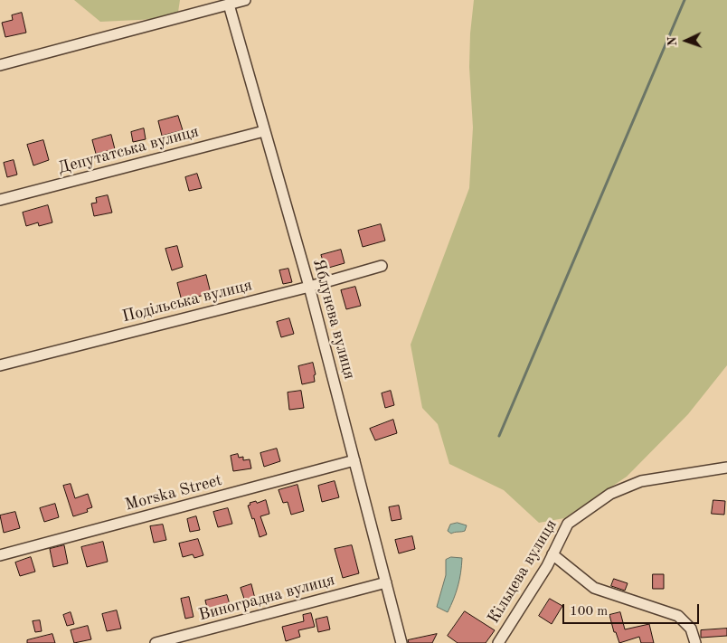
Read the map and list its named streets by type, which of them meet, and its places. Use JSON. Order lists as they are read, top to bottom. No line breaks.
{"streets":{"street":["Депутатська вулиця","Подільська вулиця","Яблунева вулиця","Morska Street","Кільцева вулиця","Виноградна вулиця"]},"crossings":[["Депутатська вулиця","Яблунева вулиця"],["Подільська вулиця","Яблунева вулиця"],["Яблунева вулиця","Morska Street"],["Яблунева вулиця","Виноградна вулиця"]],"scale_bar":"100 m","north":"left"}
